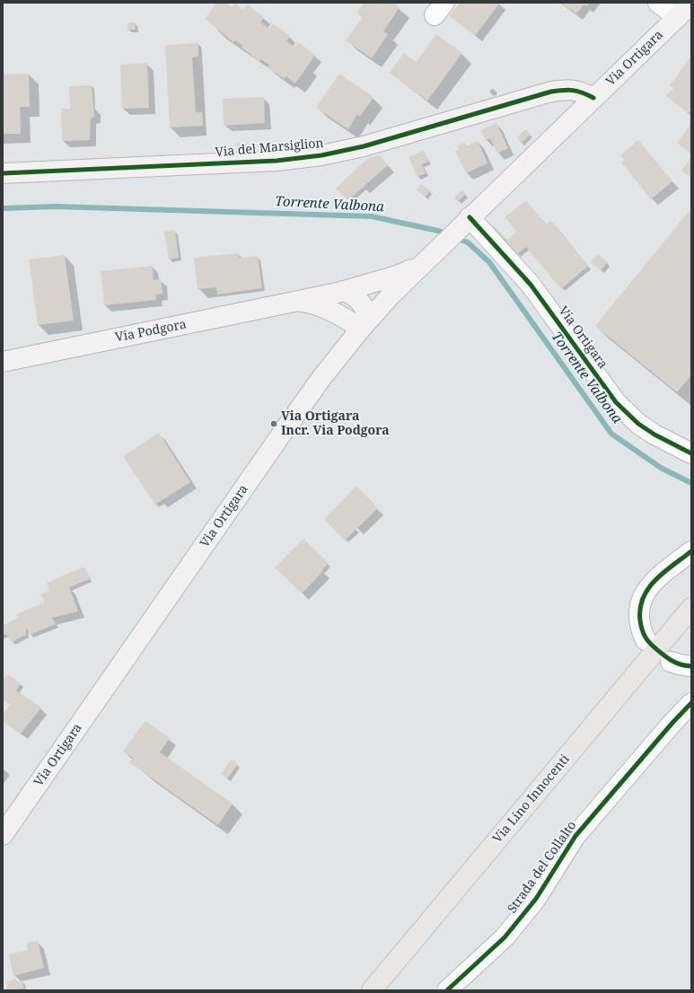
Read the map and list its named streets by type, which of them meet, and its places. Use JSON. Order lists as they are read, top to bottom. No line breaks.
{"streets":{"main road":["Via Ortigara","Via del Marsiglion","Via Podgora","Via Lino Innocenti"],"street":["Strada del Collalto"]},"crossings":[["Via Ortigara","Via del Marsiglion"],["Via Ortigara","Via Podgora"]],"water":["Torrente Valbona"],"places":["Via Ortigara Incr. Via Podgora"]}
